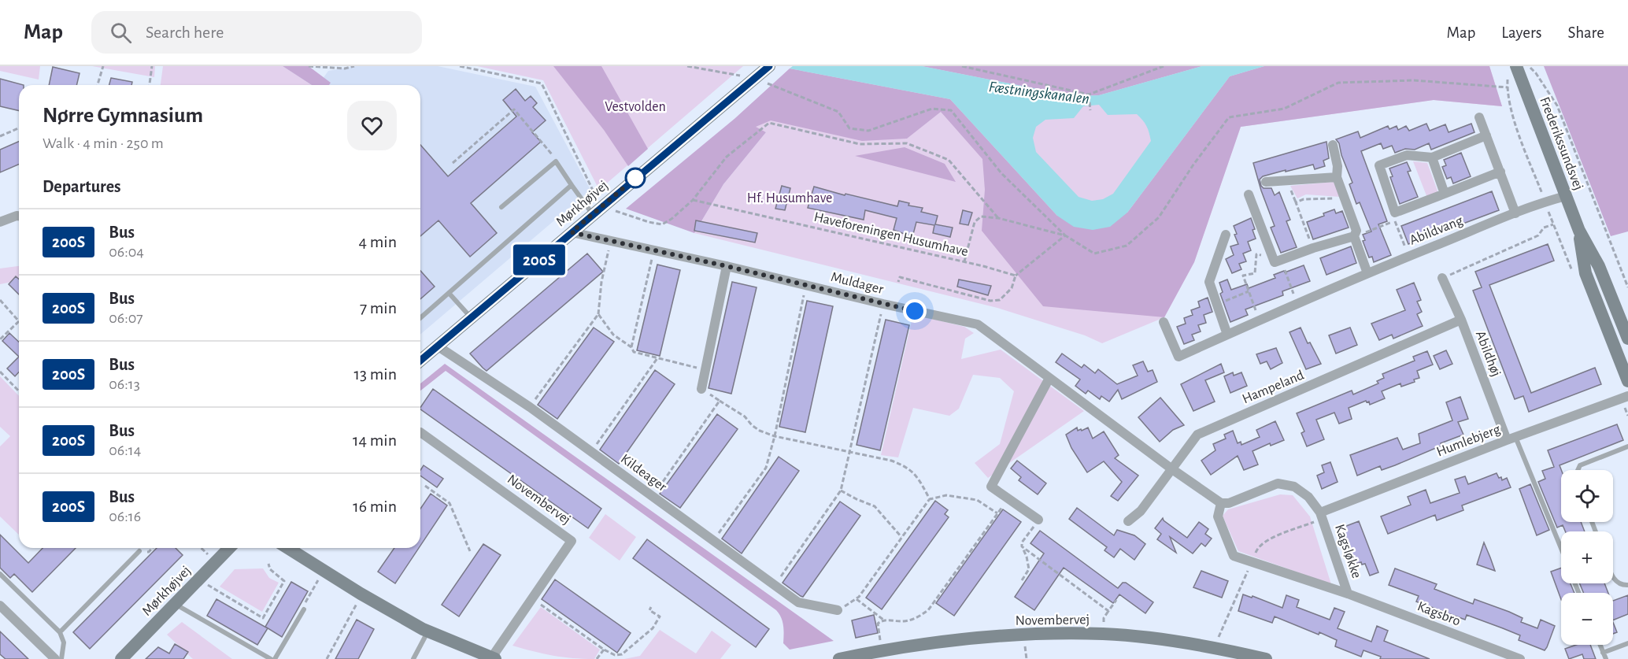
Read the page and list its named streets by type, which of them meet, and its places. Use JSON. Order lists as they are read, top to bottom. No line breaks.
{"streets":{"street":["Frederikssundsvej","Mørkhøjvej","Abildvang","Muldager","Abildhøj","Hampeland","Humlebjerg","Kildeager","Novembervej","Kagsløkke","Kagsbro"],"path":["Haveforeningen Husumhave"]},"crossings":[["Frederikssundsvej","Abildvang"],["Mørkhøjvej","Muldager"],["Mørkhøjvej","Kildeager"],["Muldager","Hampeland"],["Abildhøj","Hampeland"],["Abildhøj","Humlebjerg"],["Humlebjerg","Kagsløkke"],["Kagsløkke","Kagsbro"]],"water":["Fæstningskanalen"],"parks":["Vestvolden","Hf. Husumhave"],"lines":["bus line 200S"],"page":{"header":"Map","search":"Search here","nav":["Map","Layers","Share"],"on_map":"200S","heading":[["Nørre Gymnasium","Walk · 4 min · 250 m"],"Departures"],"list":[{"mark":"200S","name":"Bus","note":"06:04","value":"4 min"},{"mark":"200S","name":"Bus","note":"06:07","value":"7 min"},{"mark":"200S","name":"Bus","note":"06:13","value":"13 min"},{"mark":"200S","name":"Bus","note":"06:14","value":"14 min"},{"mark":"200S","name":"Bus","note":"06:16","value":"16 min"}],"map_buttons":["+","−"]}}
